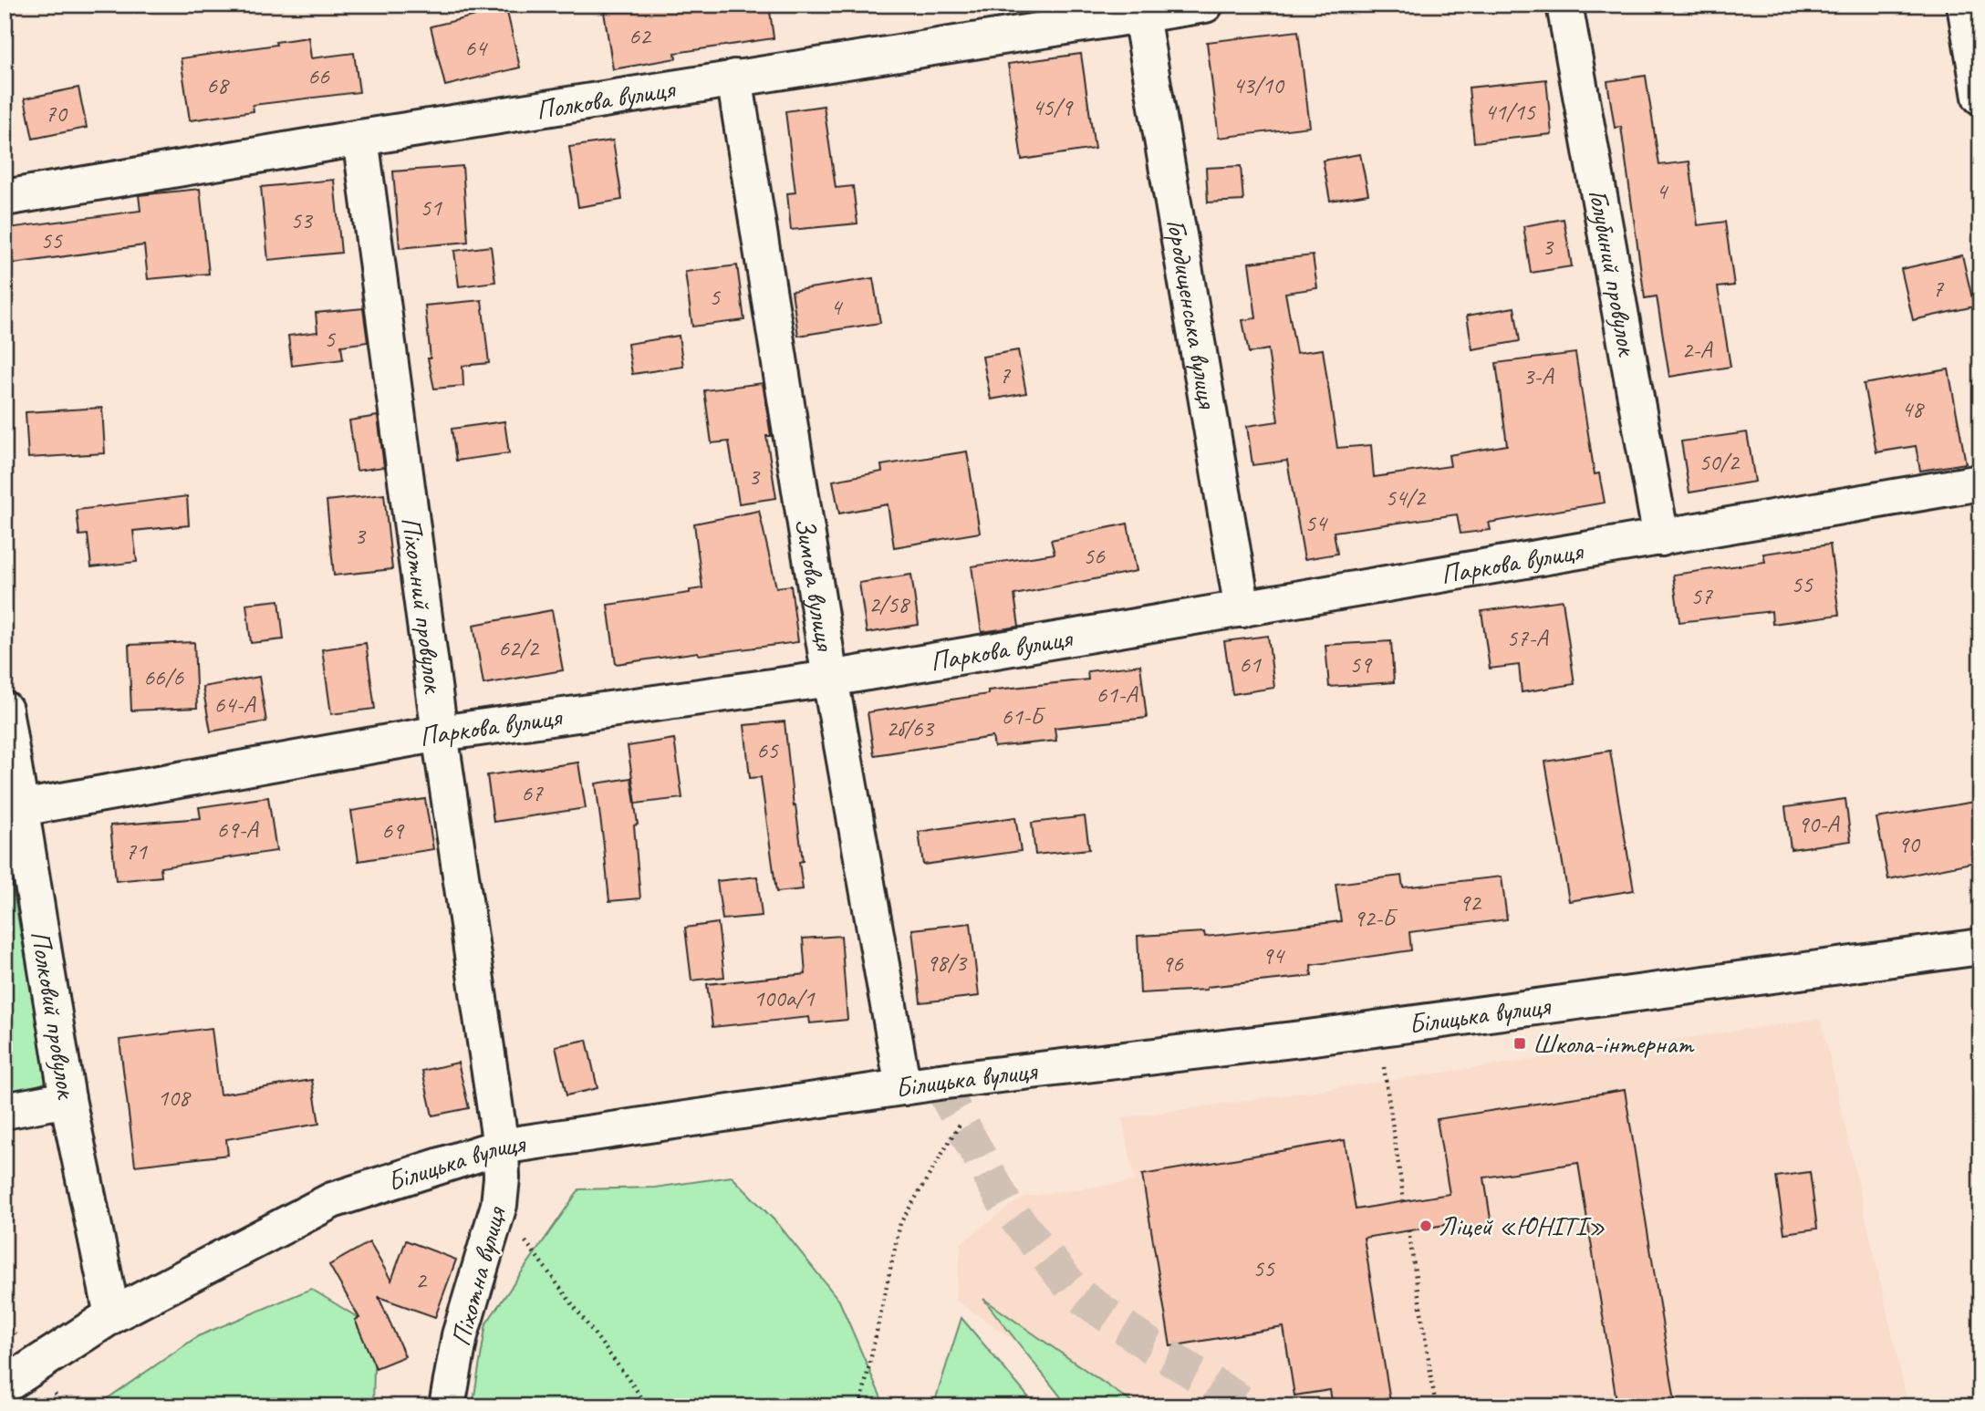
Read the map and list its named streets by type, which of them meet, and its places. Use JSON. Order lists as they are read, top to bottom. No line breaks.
{"streets":{"street":["Полкова вулиця","Голубиний провулок","Городищенська вулиця","Паркова вулиця","Зимова вулиця","Піхотний провулок","Полковий провулок","Білицька вулиця","Піхотна вулиця"]},"crossings":[["Полкова вулиця","Городищенська вулиця"],["Полкова вулиця","Зимова вулиця"],["Полкова вулиця","Піхотний провулок"],["Голубиний провулок","Паркова вулиця"],["Городищенська вулиця","Паркова вулиця"],["Паркова вулиця","Зимова вулиця"],["Паркова вулиця","Піхотний провулок"],["Паркова вулиця","Полковий провулок"],["Зимова вулиця","Білицька вулиця"],["Піхотний провулок","Білицька вулиця"],["Піхотний провулок","Піхотна вулиця"],["Полковий провулок","Білицька вулиця"],["Білицька вулиця","Піхотна вулиця"]],"places":{"transit":["Школа-інтернат"],"other":["Ліцей «ЮНІТІ»"]},"house_numbers":["62","64","66","68","43/10","45/9","41/15","70","4","51","53","55","3","7","5","4","5","2-А","7","3-А","48","50/2","3","54/2","54","3","56","55","57","2/58","57-А","62/2","61","59","66/6","61-А","64-А","61-Б","2б/63","65","67","90-А","69-А","69","90","71","92","92-Б","94","98/3","96","100а/1","108","55","2"]}
